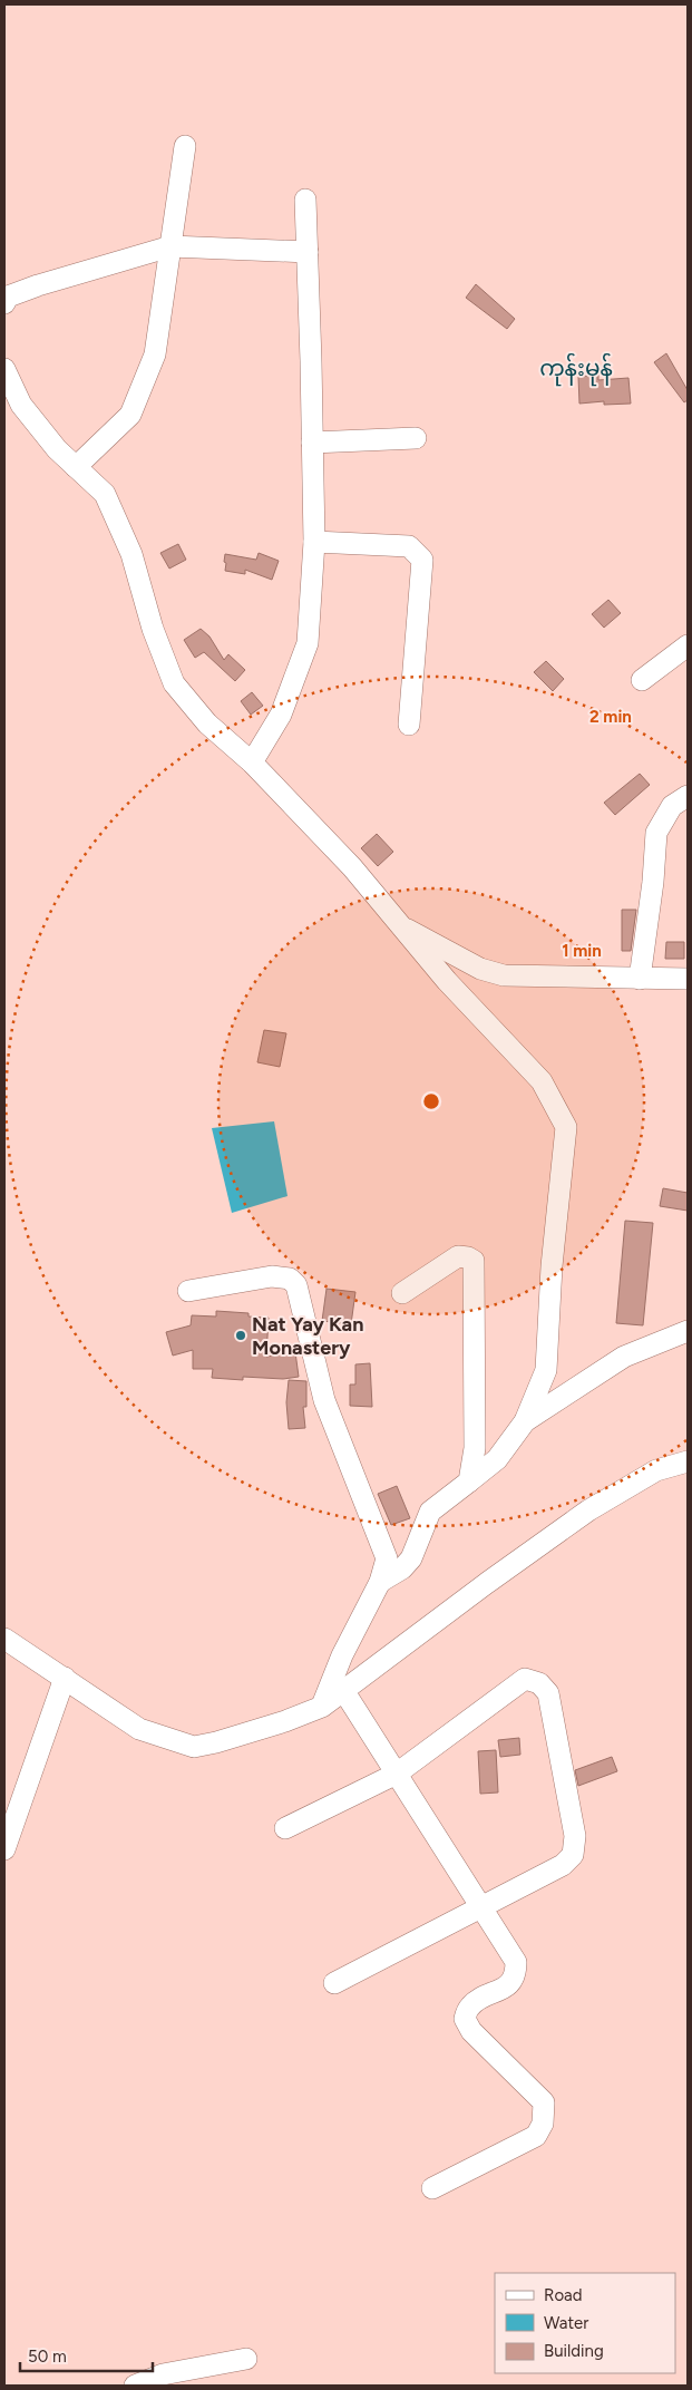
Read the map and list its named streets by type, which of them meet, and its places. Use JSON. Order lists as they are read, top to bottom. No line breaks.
{"districts":["ကုန်းမုန်"],"places":["Nat Yay Kan Monastery"],"legend":["Road","Water","Building"],"scale_bar":"50 m","rings":["2 min","1 min"]}
